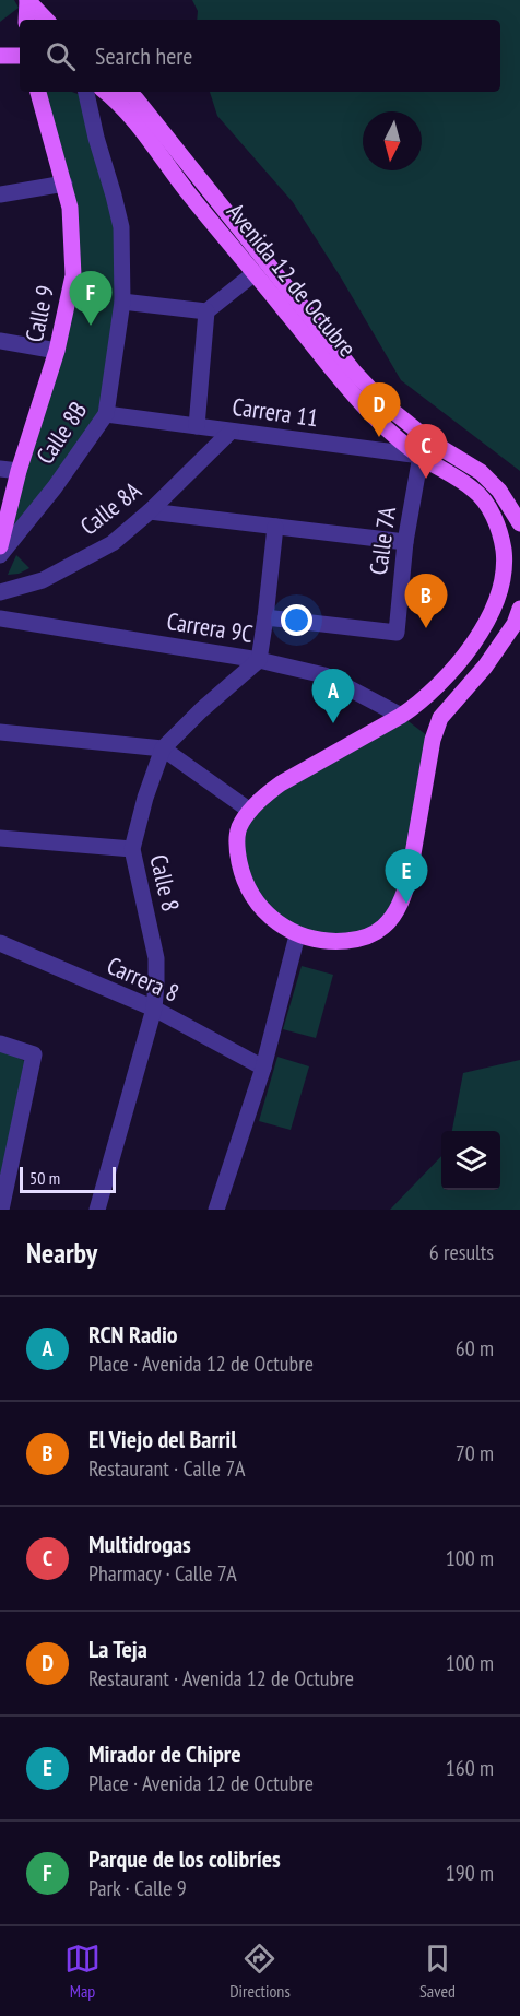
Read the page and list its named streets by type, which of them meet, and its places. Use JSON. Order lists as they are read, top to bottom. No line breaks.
{"streets":{"main road":["Avenida 12 de Octubre","Calle 9"],"street":["Carrera 11","Calle 8B","Calle 8A","Calle 7A","Carrera 9C","Calle 8","Carrera 8"]},"crossings":[["Avenida 12 de Octubre","Carrera 11"],["Avenida 12 de Octubre","Calle 7A"],["Avenida 12 de Octubre","Carrera 9C"],["Carrera 11","Calle 8B"],["Carrera 11","Calle 8A"],["Carrera 11","Calle 7A"],["Carrera 9C","Calle 8"],["Calle 8","Carrera 8"]],"scale_bar":"50 m","north":"bottom","page":{"search":"Search here","pins":["F","D","C","B","A","E"],"scale":"50 m","heading":["Nearby","6 results"],"list":[{"mark":"A","name":"RCN Radio","note":"Place · Avenida 12 de Octubre","value":"60 m"},{"mark":"B","name":"El Viejo del Barril","note":"Restaurant · Calle 7A","value":"70 m"},{"mark":"C","name":"Multidrogas","note":"Pharmacy · Calle 7A","value":"100 m"},{"mark":"D","name":"La Teja","note":"Restaurant · Avenida 12 de Octubre","value":"100 m"},{"mark":"E","name":"Mirador de Chipre","note":"Place · Avenida 12 de Octubre","value":"160 m"},{"mark":"F","name":"Parque de los colibríes","note":"Park · Calle 9","value":"190 m"}],"nav":["Map","Directions","Saved"]}}
